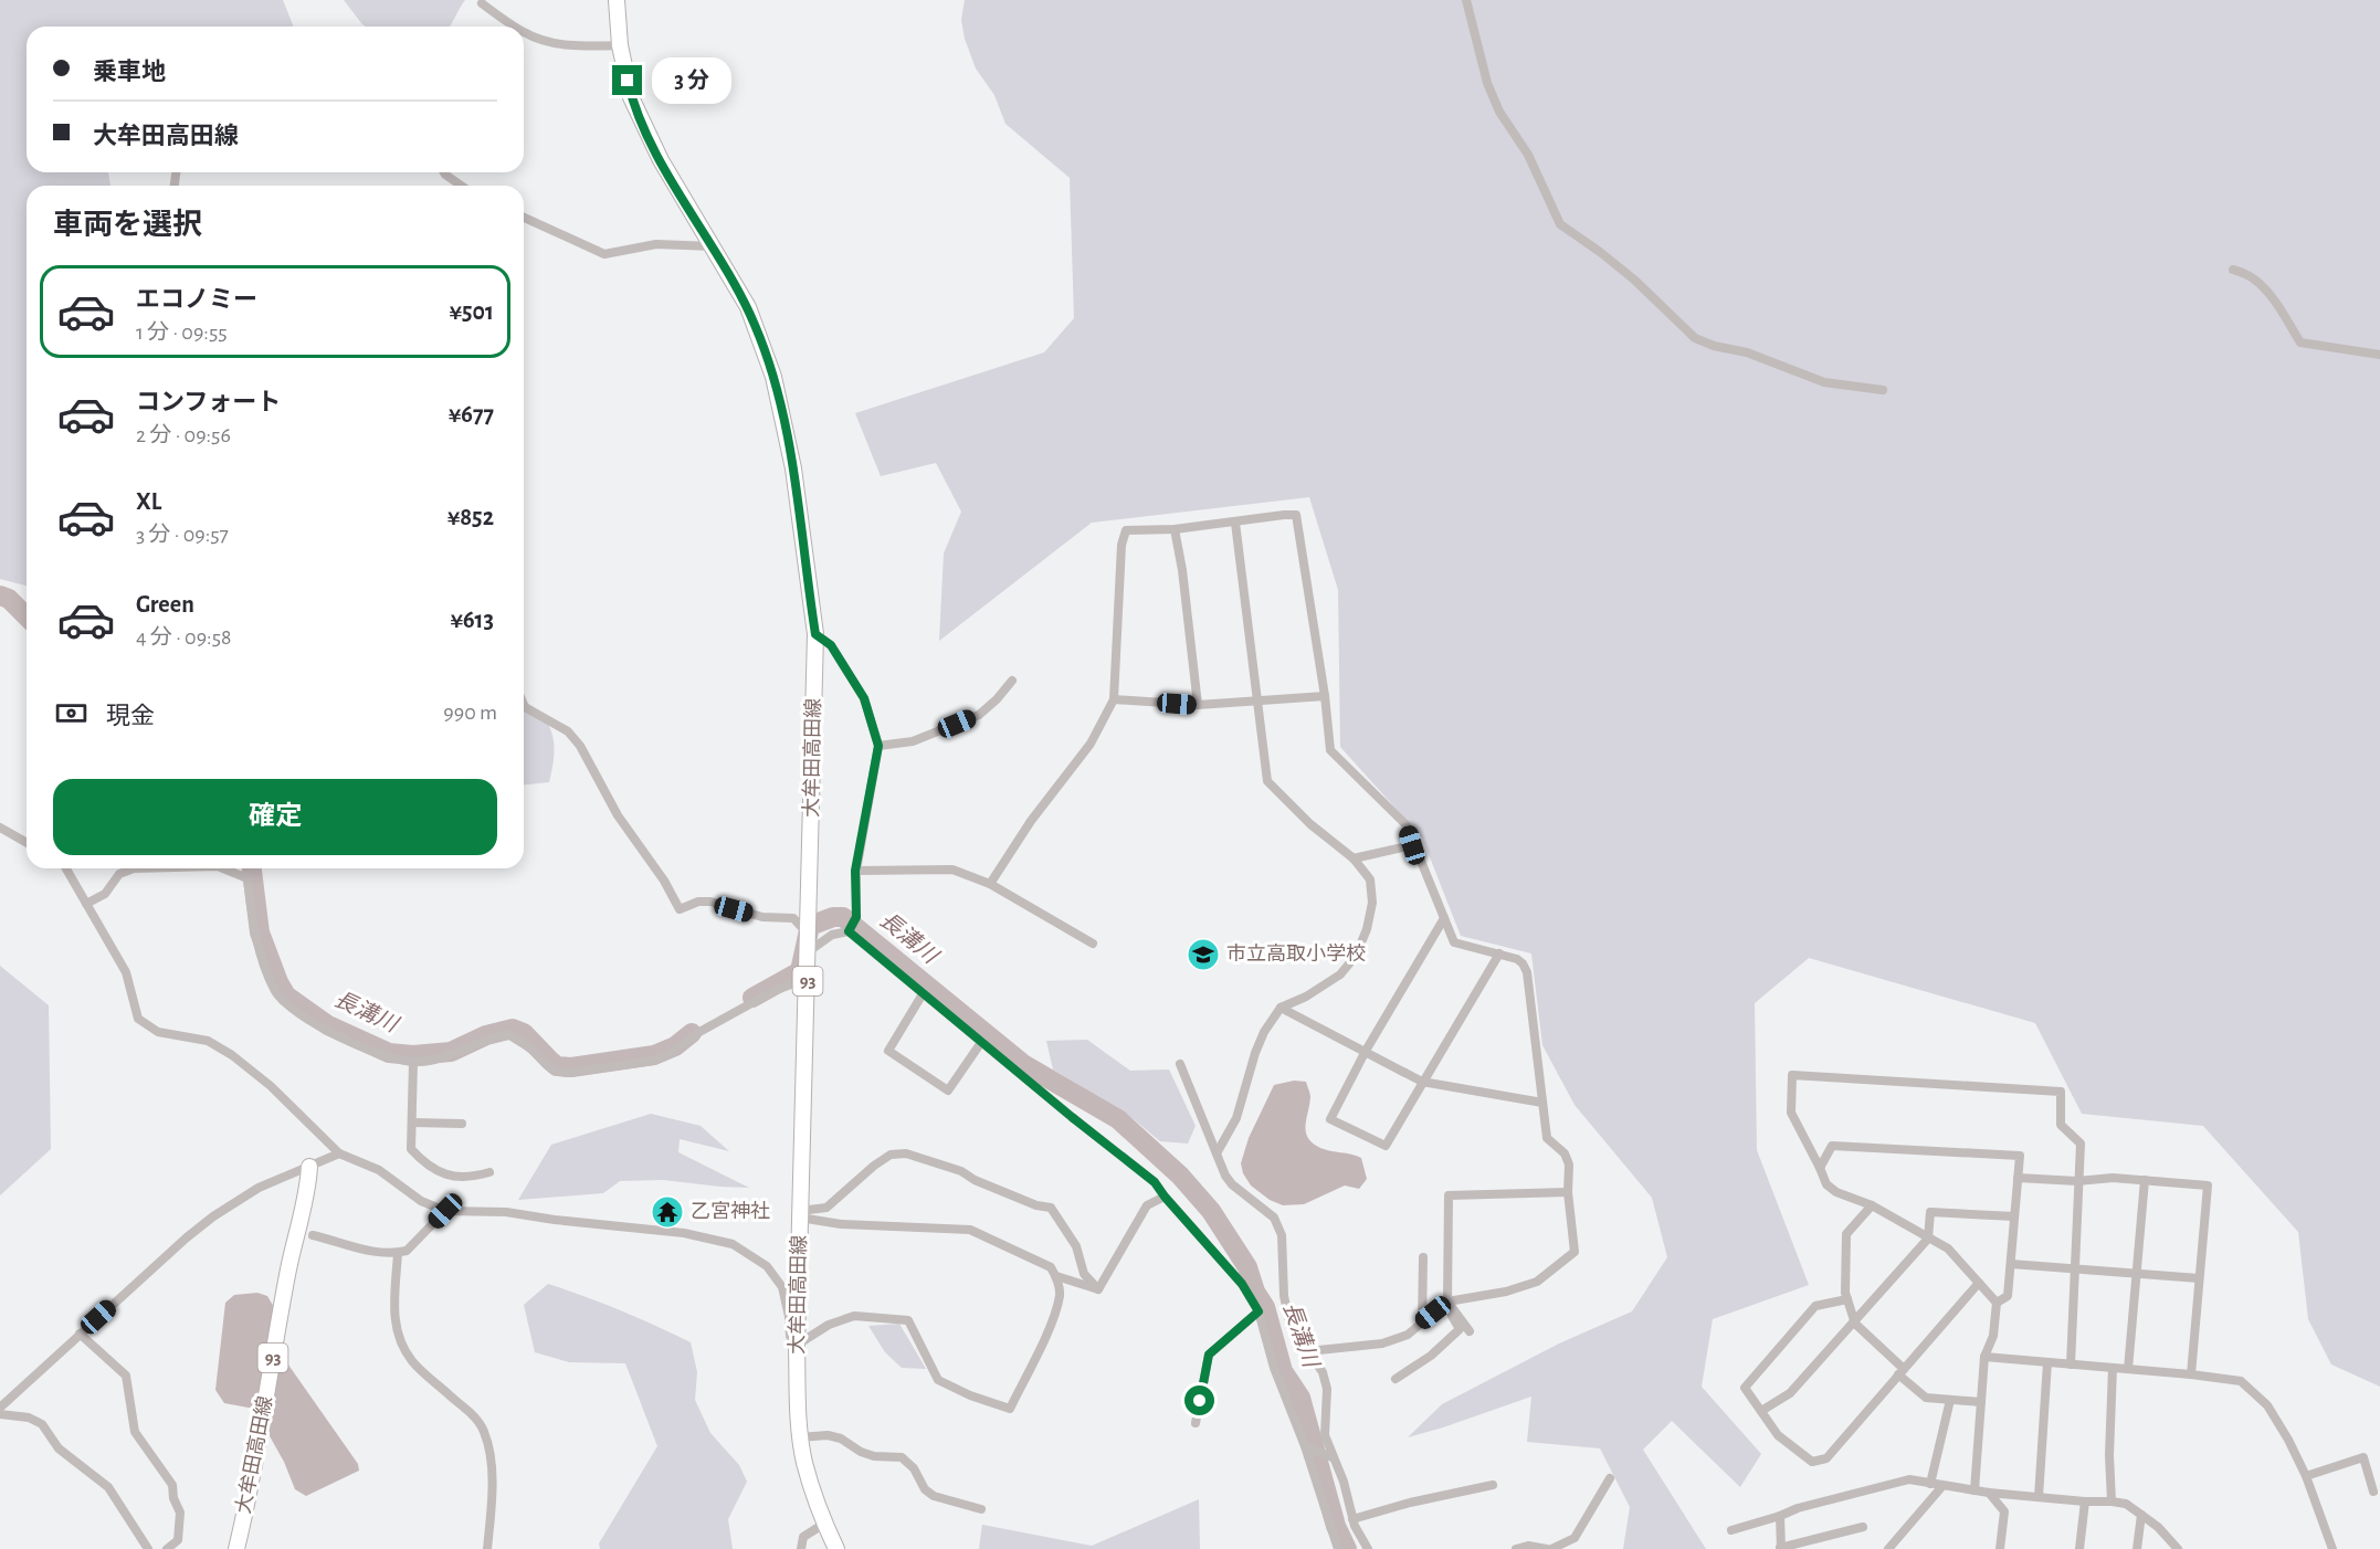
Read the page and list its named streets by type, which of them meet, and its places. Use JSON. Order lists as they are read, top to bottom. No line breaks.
{"streets":{"main road":["大牟田高田線","93"]},"water":["長溝川"],"places":{"school or university":["市立高取小学校"],"temple":["乙宮神社"]},"page":{"banner":["乗車地","大牟田高田線"],"bubble":"3 分","heading":"車両を選択","list":[{"name":"エコノミー","note":"1 分 · 09:55","value":"¥501"},{"name":"コンフォート","note":"2 分 · 09:56","value":"¥677"},{"name":"XL","note":"3 分 · 09:57","value":"¥852"},{"name":"Green","note":"4 分 · 09:58","value":"¥613"}],"pay":["現金","990 m"],"buttons":"確定"}}
